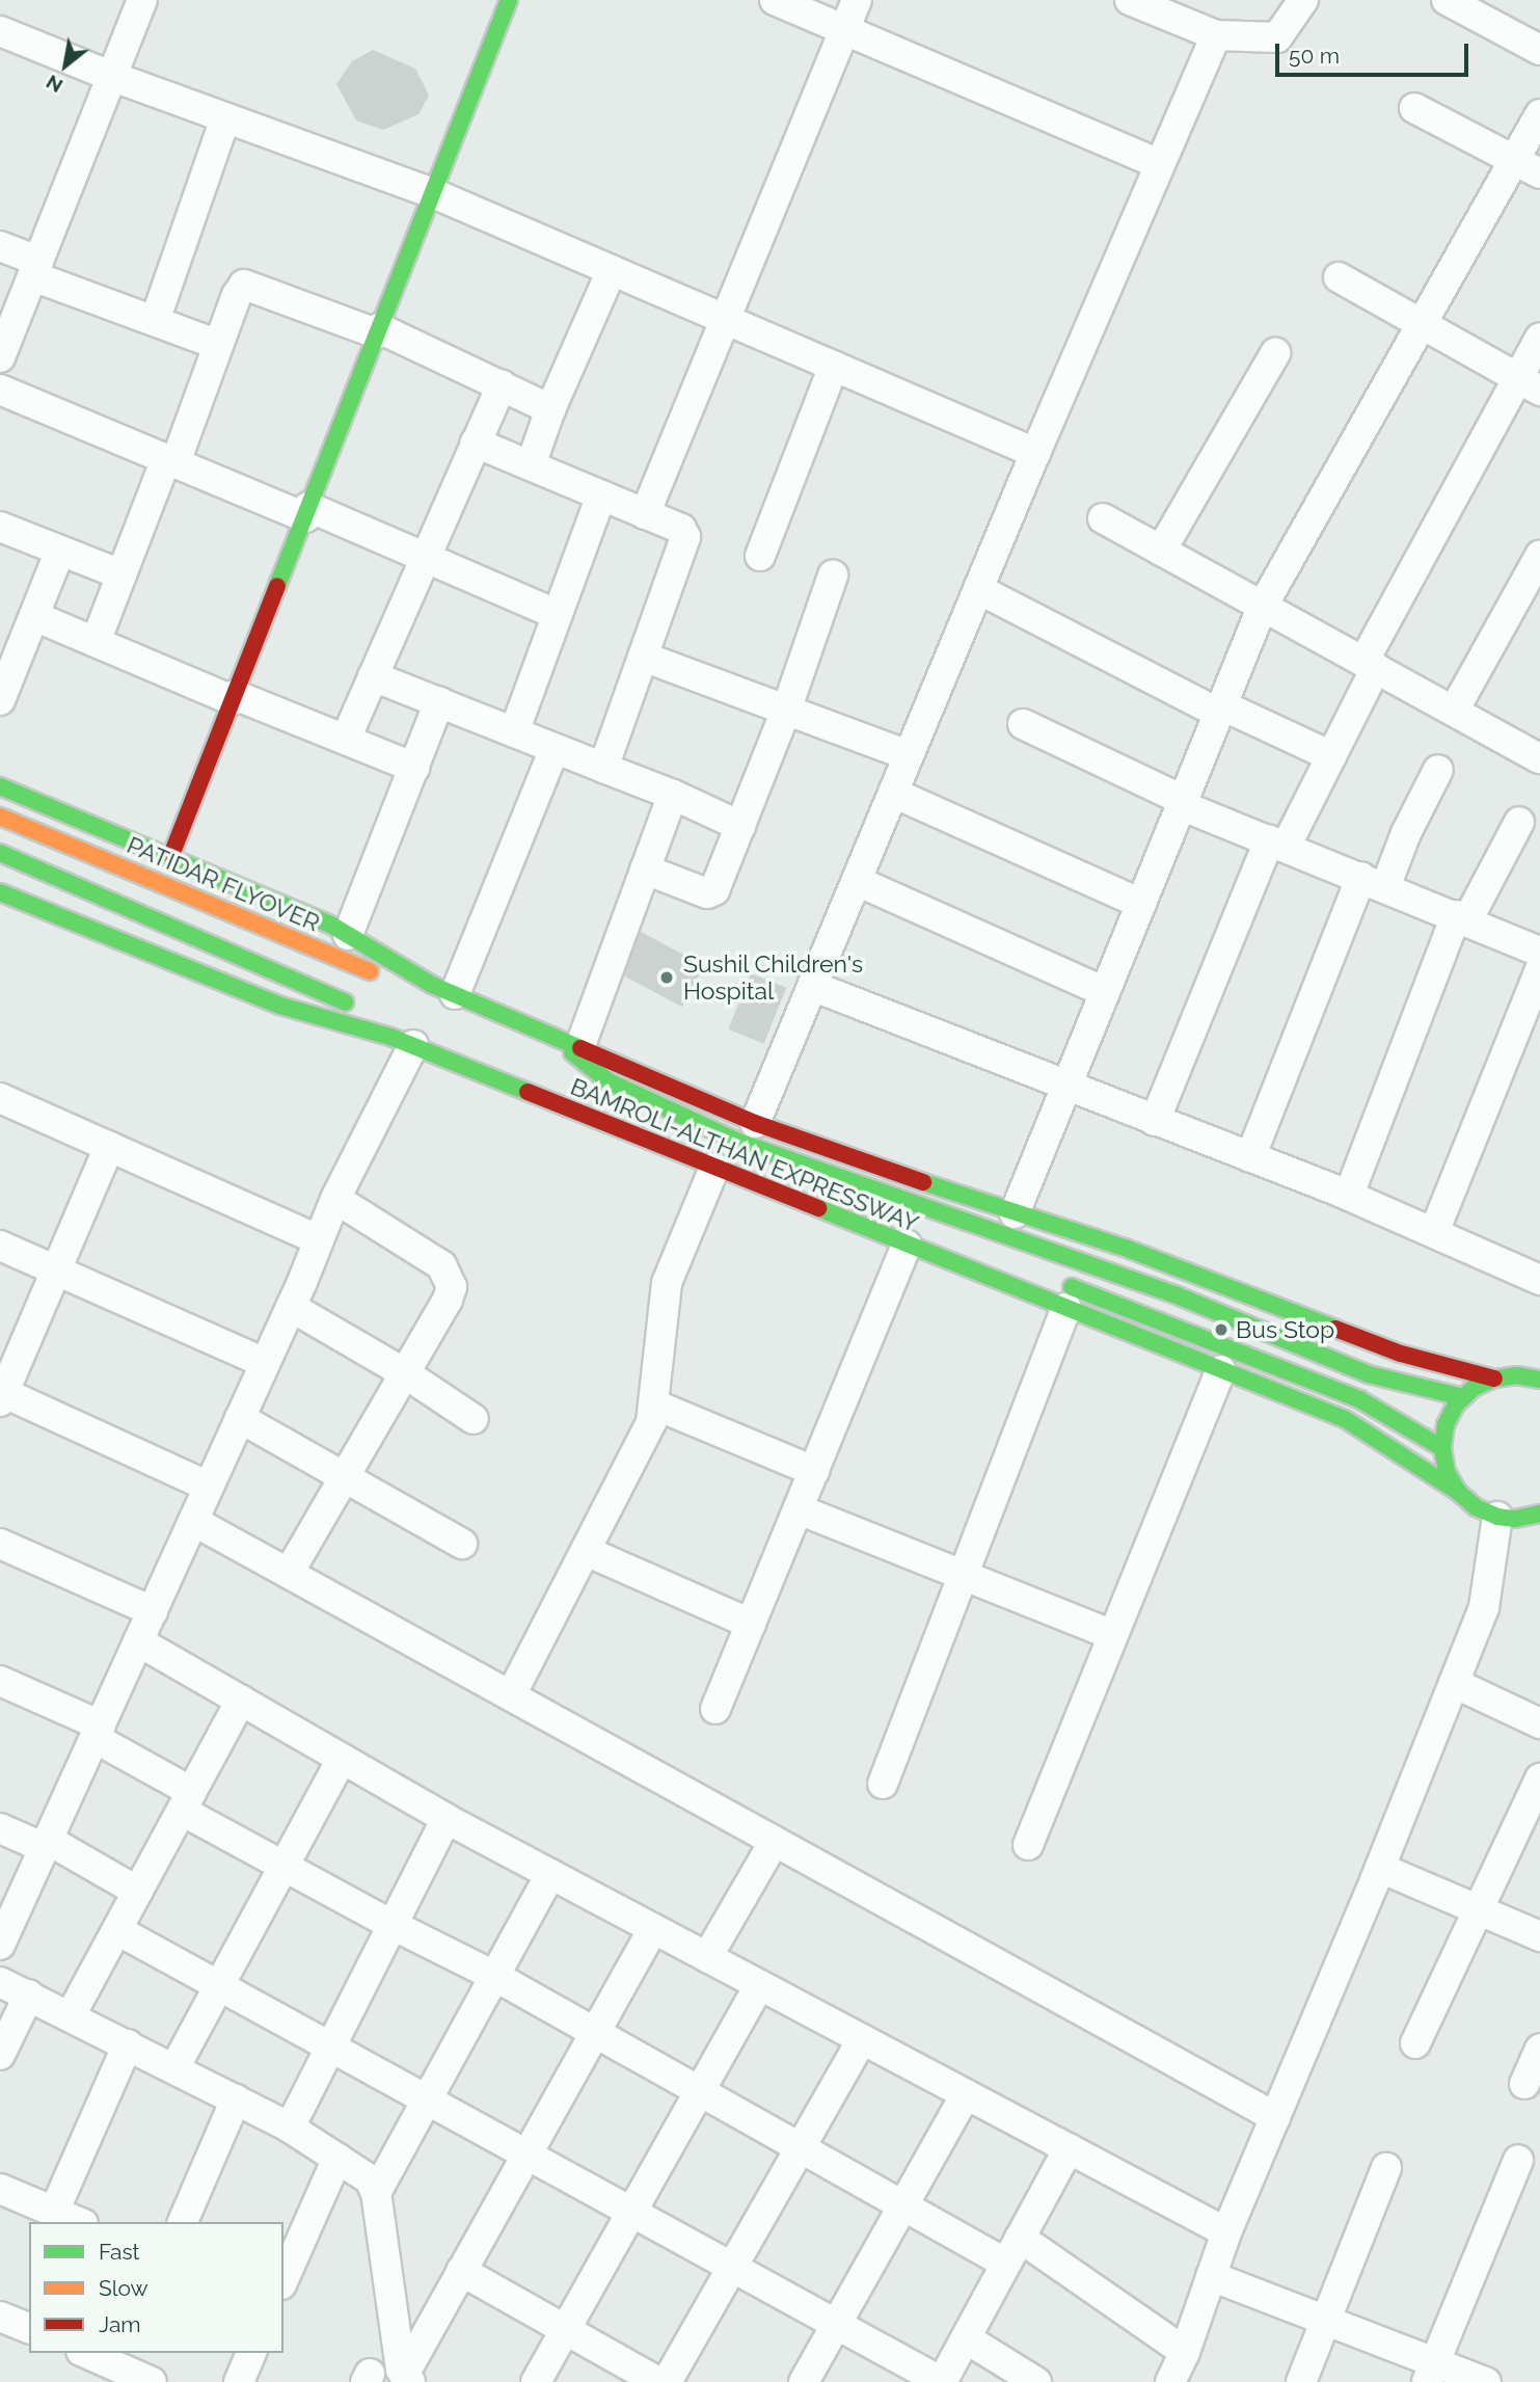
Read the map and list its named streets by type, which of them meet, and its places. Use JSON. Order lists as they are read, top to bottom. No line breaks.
{"streets":{"main road":["PATIDAR FLYOVER","BAMROLI-ALTHAN EXPRESSWAY"]},"places":["Sushil Children's Hospital","Bus Stop"],"legend":["Fast","Slow","Jam"],"scale_bar":"50 m","north":"bottom left"}
